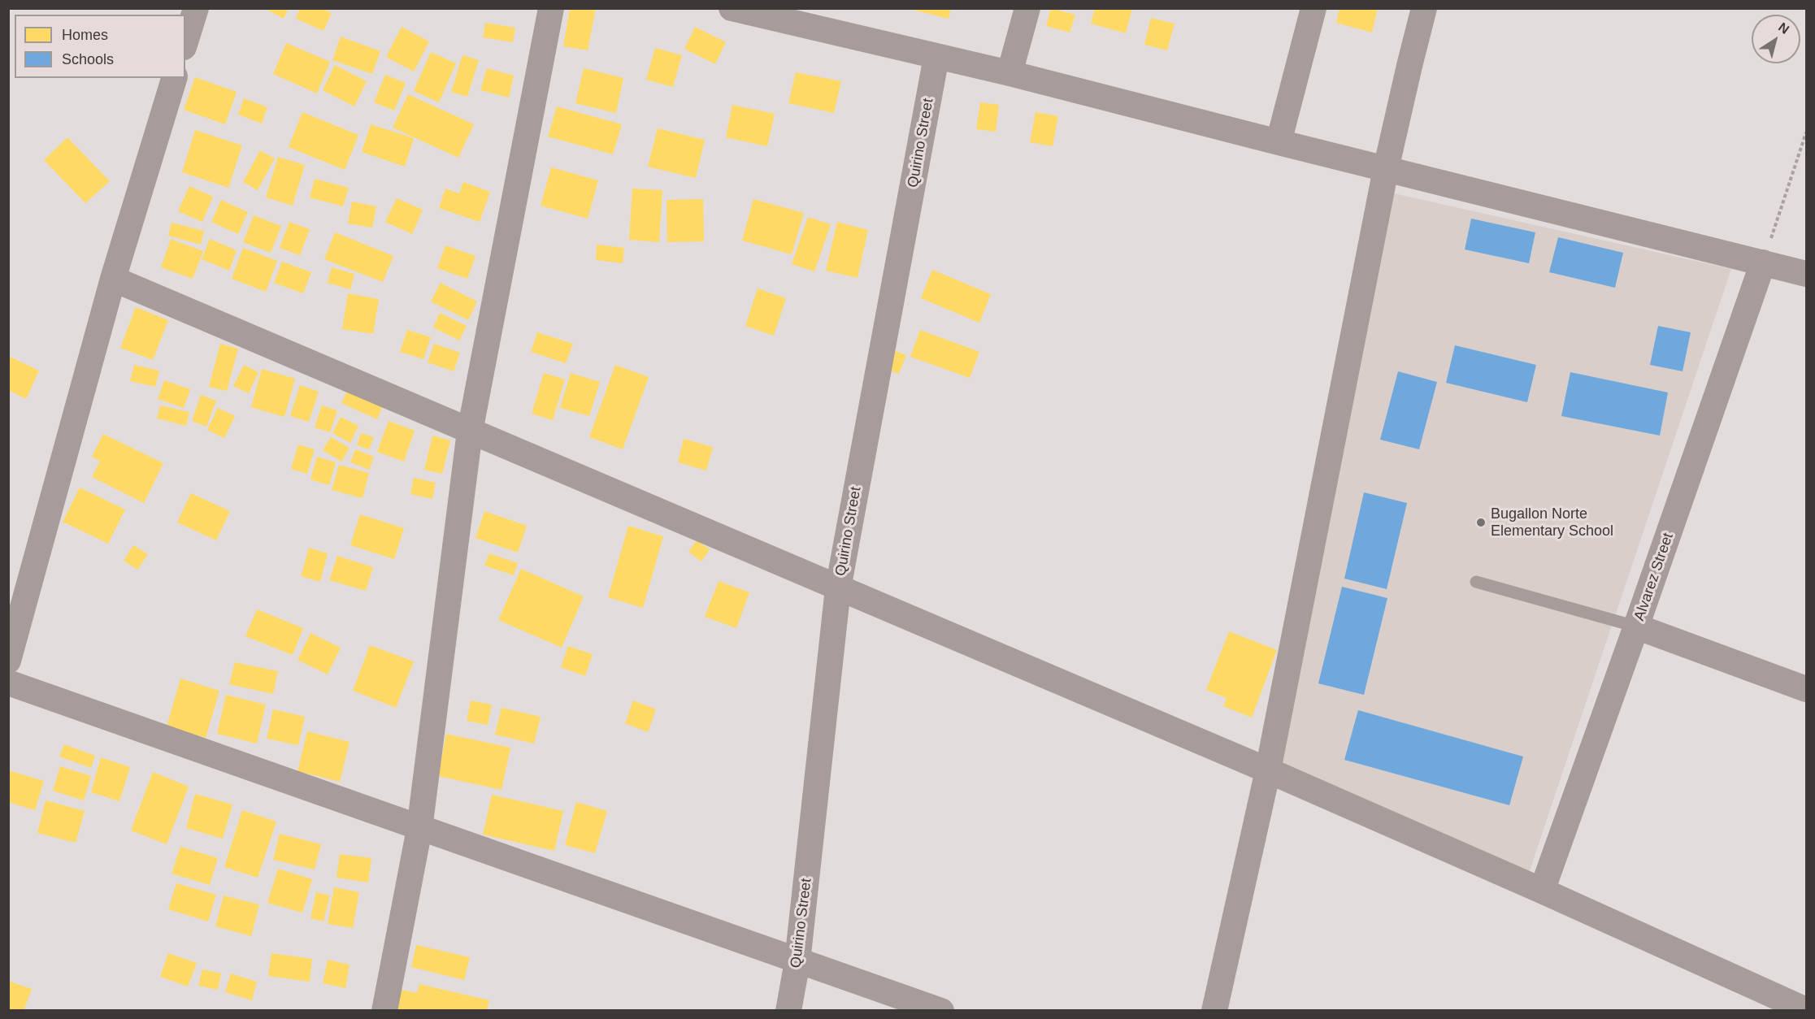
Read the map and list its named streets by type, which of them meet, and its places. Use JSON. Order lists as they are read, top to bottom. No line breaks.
{"streets":{"street":["Quirino Street","Alvarez Street"]},"places":["Bugallon Norte Elementary School"],"legend":["Homes","Schools"],"north":"top right"}
